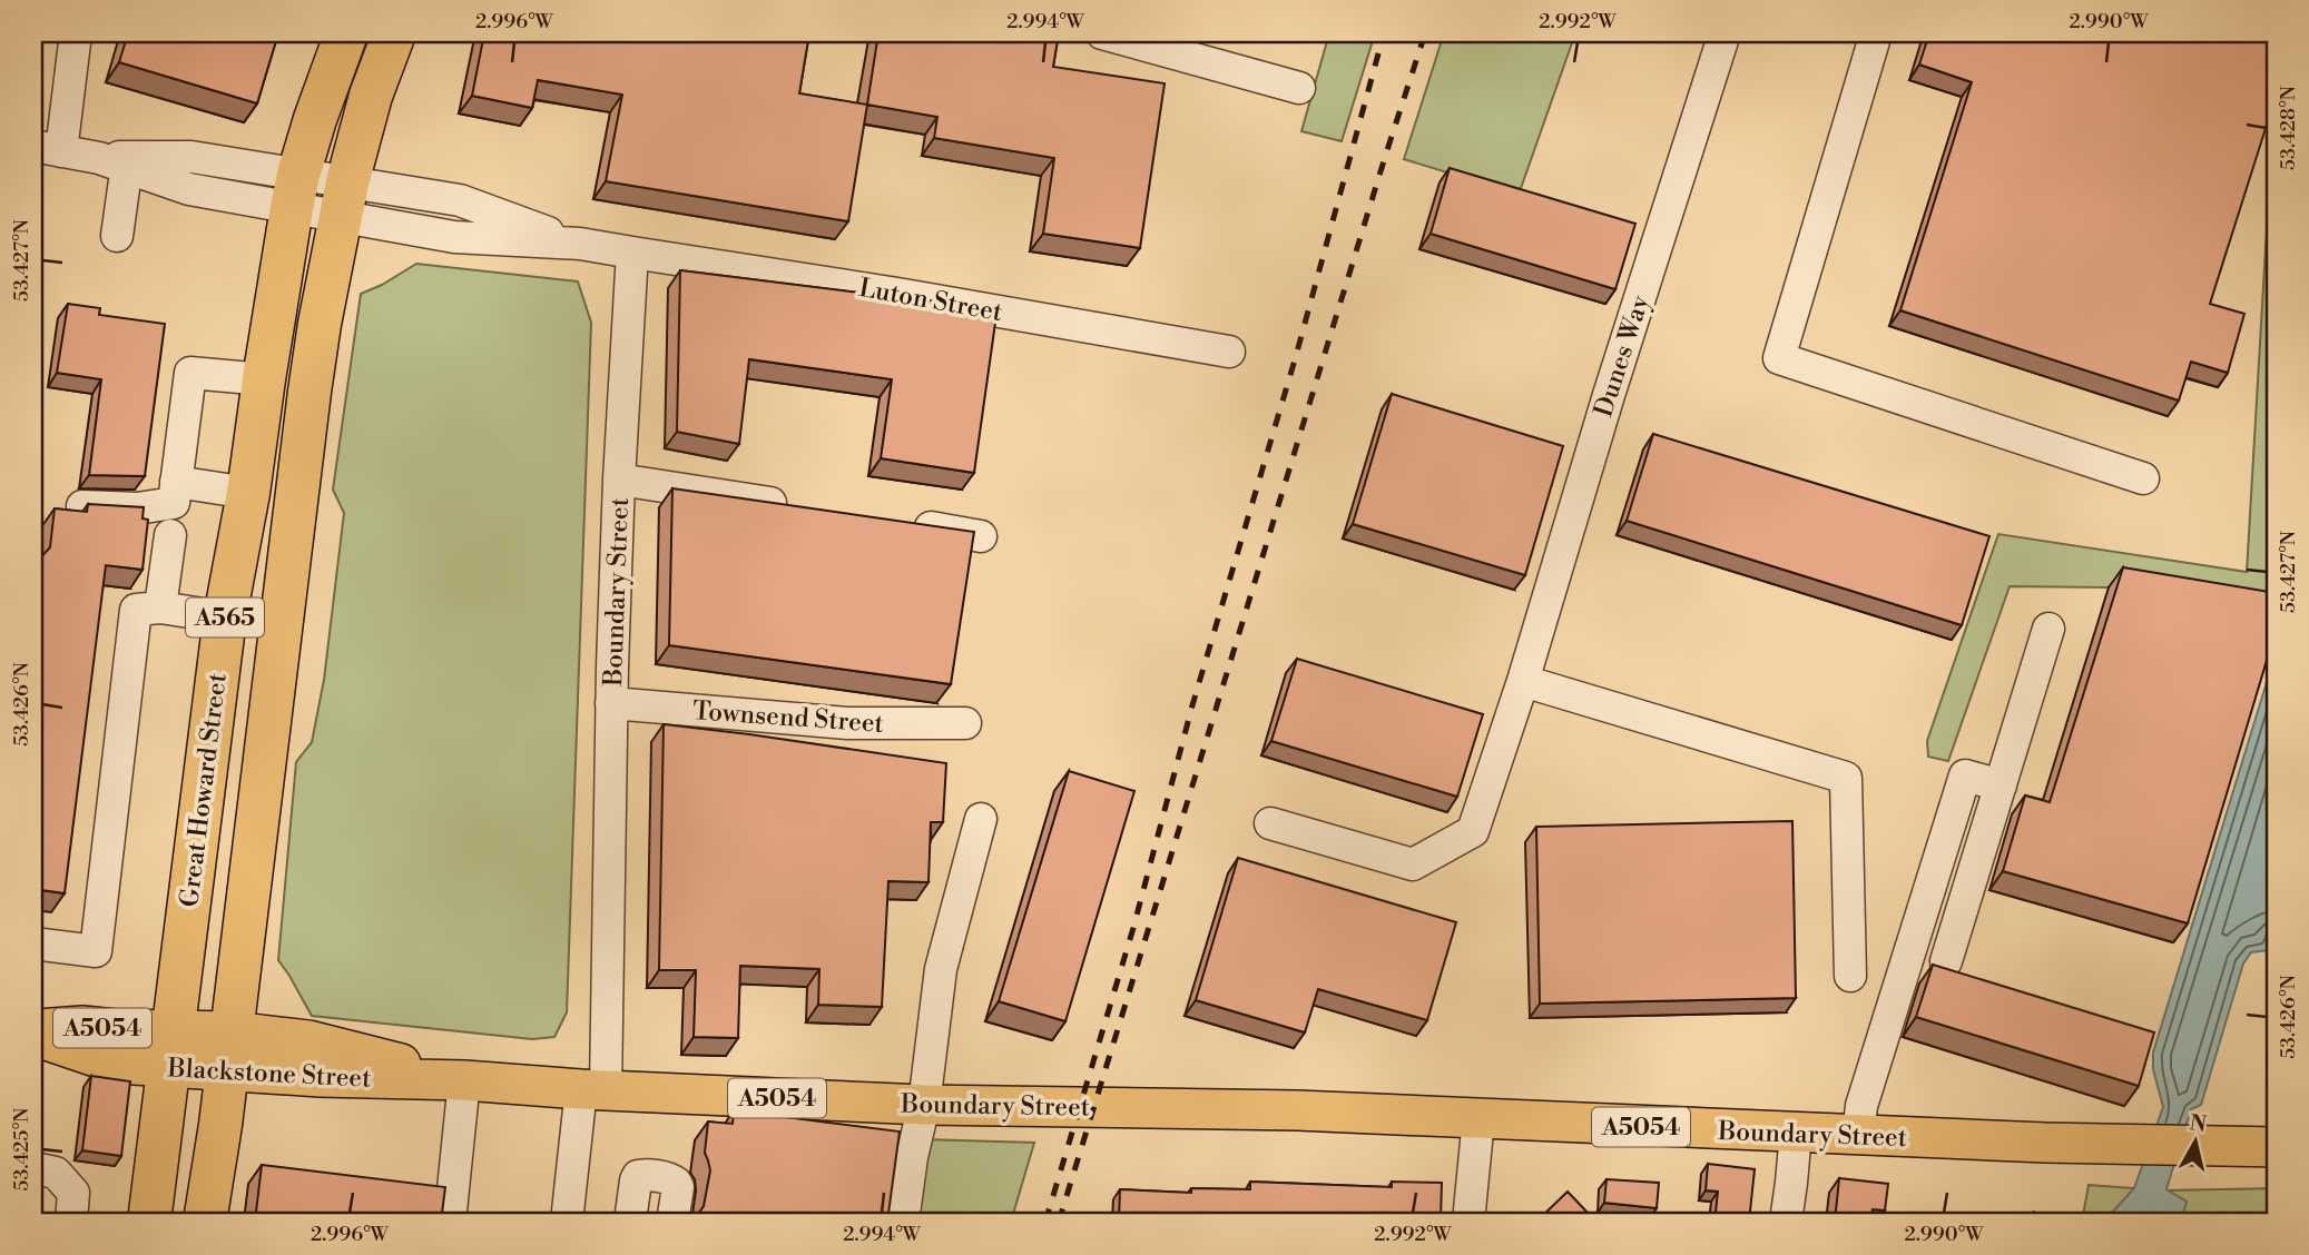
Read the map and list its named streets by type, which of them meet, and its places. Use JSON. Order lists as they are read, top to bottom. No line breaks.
{"streets":{"highway":["A565","Great Howard Street"],"main road":["Boundary Street","A5054","Blackstone Street"],"street":["Luton Street","Dunes Way","Townsend Street"]},"crossings":[["Luton Street","Boundary Street"],["Boundary Street","Townsend Street"],["Boundary Street","Blackstone Street"],["A565","Great Howard Street"],["Great Howard Street","Blackstone Street"]],"north":"top","coordinates":["2.996°W","2.994°W","2.992°W","2.990°W","53.428°N","53.427°N","53.426°N","53.425°N"]}
